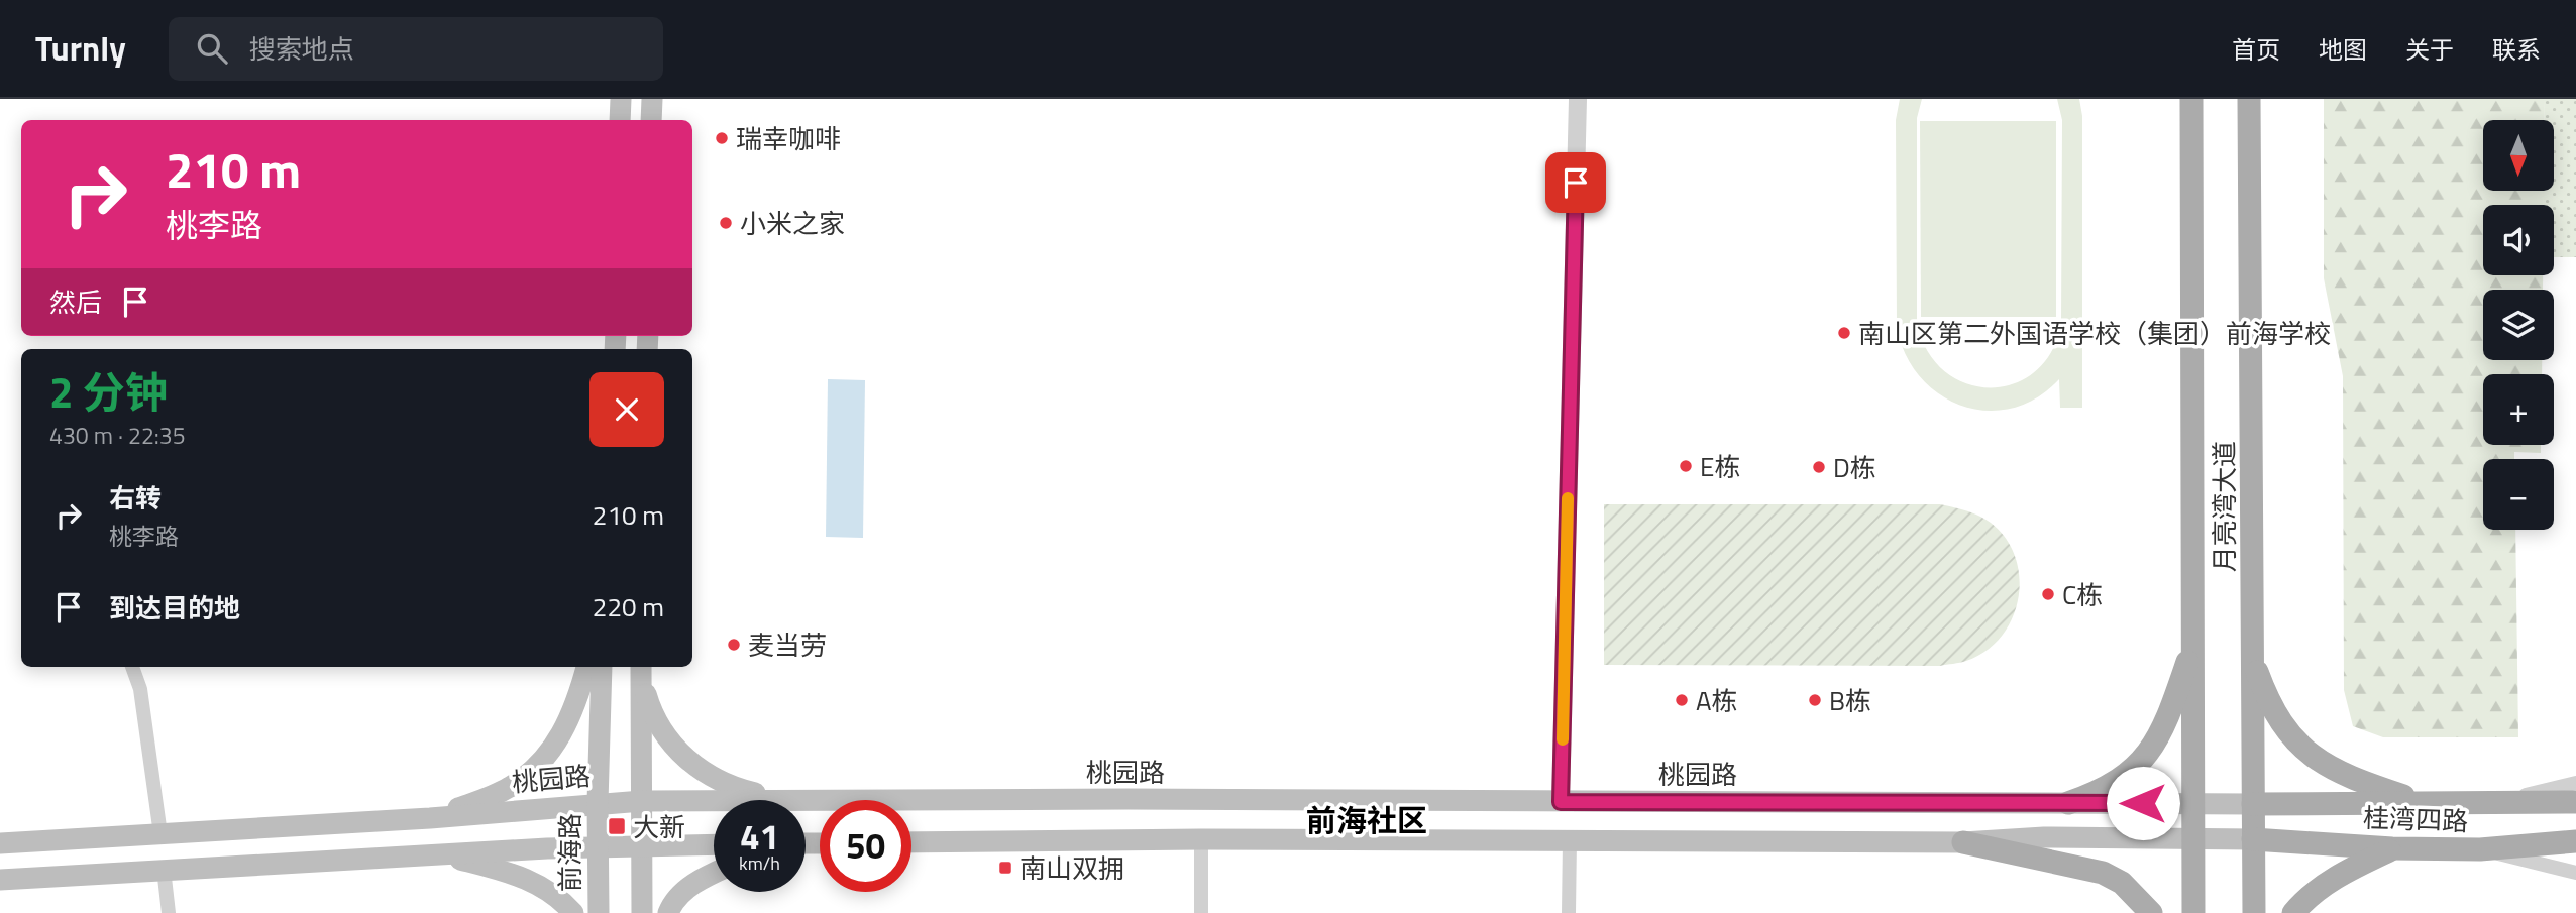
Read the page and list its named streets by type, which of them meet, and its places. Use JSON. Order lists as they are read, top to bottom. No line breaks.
{"streets":{"main road":["月亮湾大道","桃园路","桂湾四路","前海路"]},"crossings":[["月亮湾大道","桃园路"],["月亮湾大道","桂湾四路"],["桃园路","桂湾四路"],["桃园路","前海路"]],"districts":["前海社区"],"places":{"other":["瑞幸咖啡","小米之家","南山区第二外国语学校（集团）前海学校","E栋","D栋","C栋","麦当劳","A栋","B栋"],"transit":["大新","南山双拥"]},"north":"bottom","page":{"header":"Turnly","search":"搜索地点","nav":["首页","地图","关于","联系"],"map_buttons":["+","−"],"turn":["210 m","桃李路"],"then":"然后","heading":["2 分钟","430 m · 22:35"],"list":[{"name":"右转","note":"桃李路","value":"210 m"},{"name":"到达目的地","value":"220 m"}],"speed":"41 km/h","limit":"50"}}
